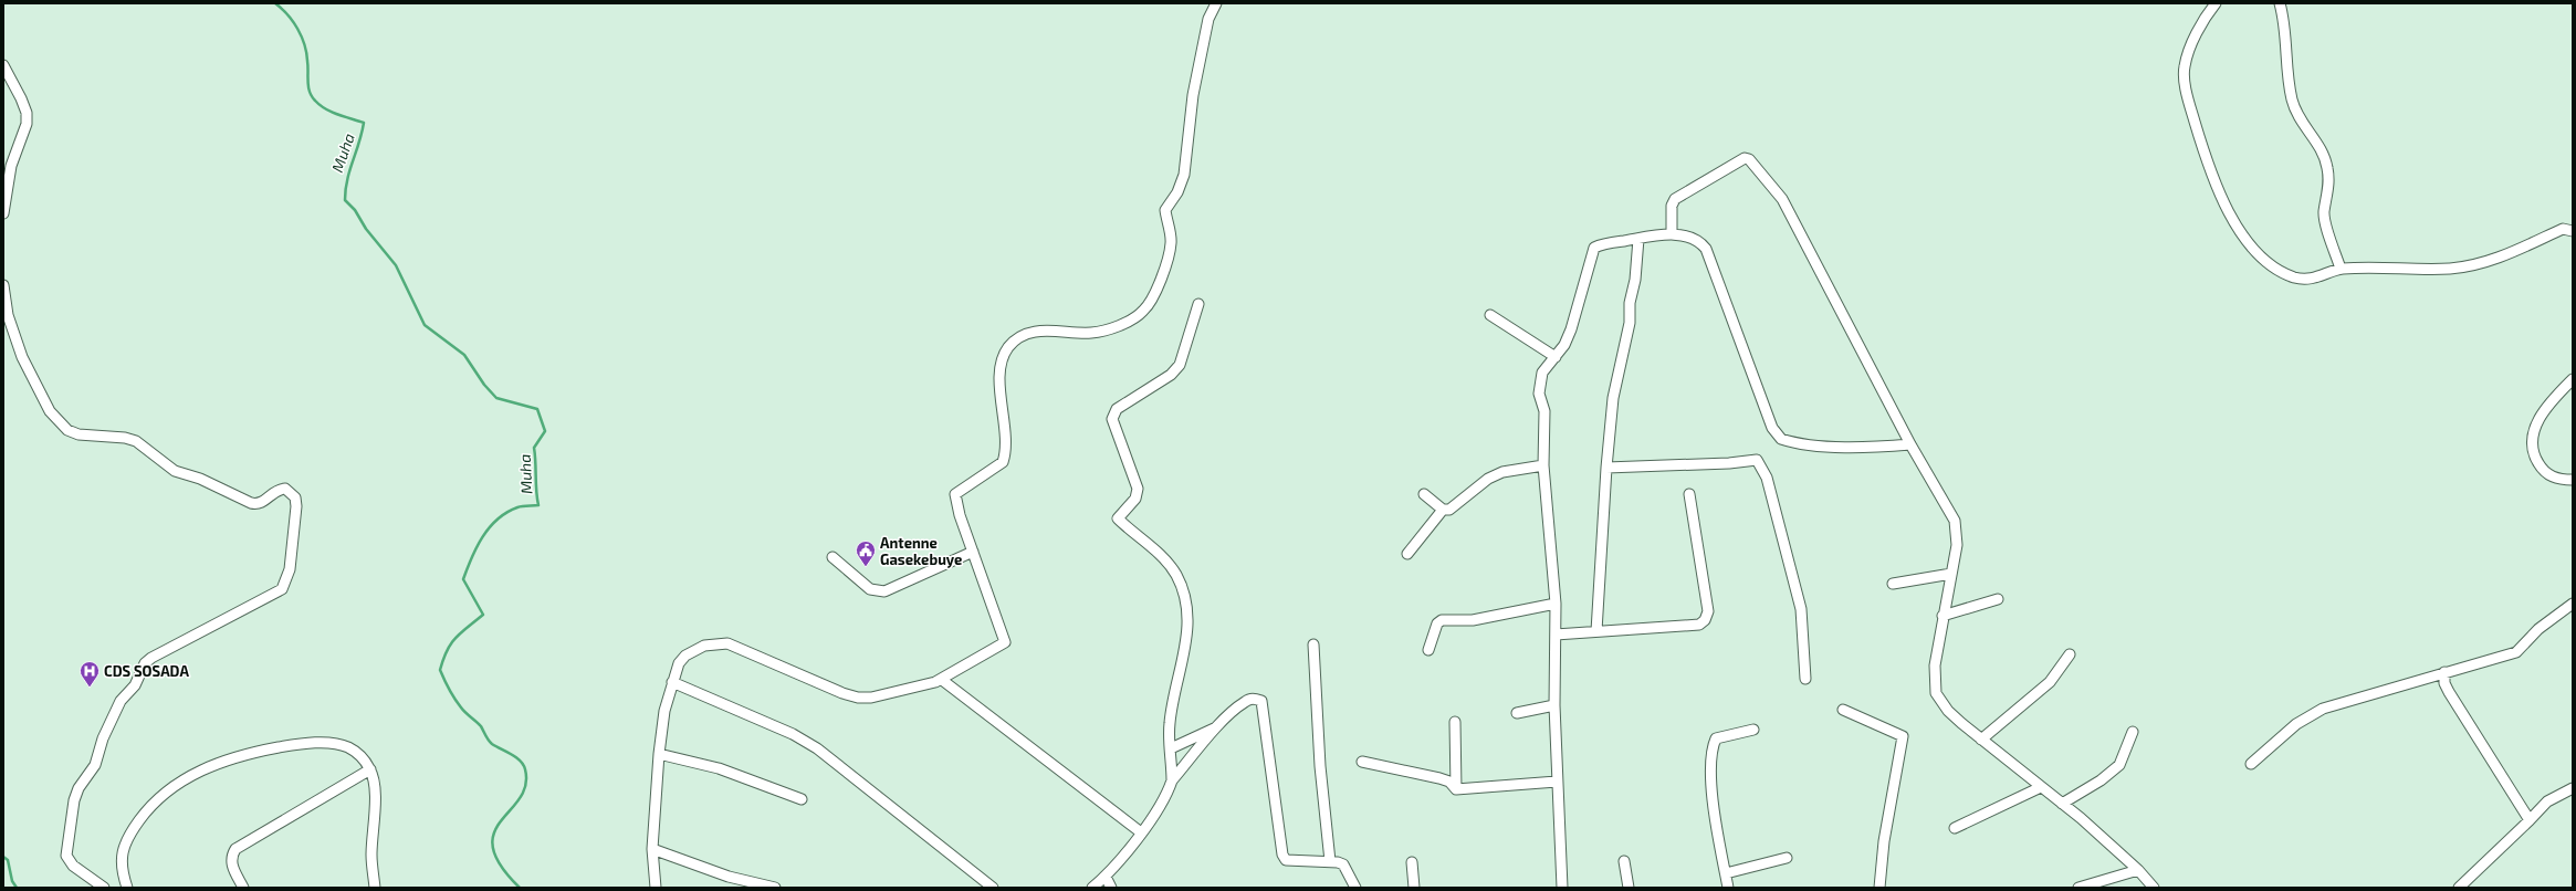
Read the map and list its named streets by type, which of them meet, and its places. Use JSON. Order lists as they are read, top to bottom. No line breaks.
{"water":["Muha"],"places":{"public building":["Antenne Gasekebuye"],"hospital":["CDS SOSADA"]}}
